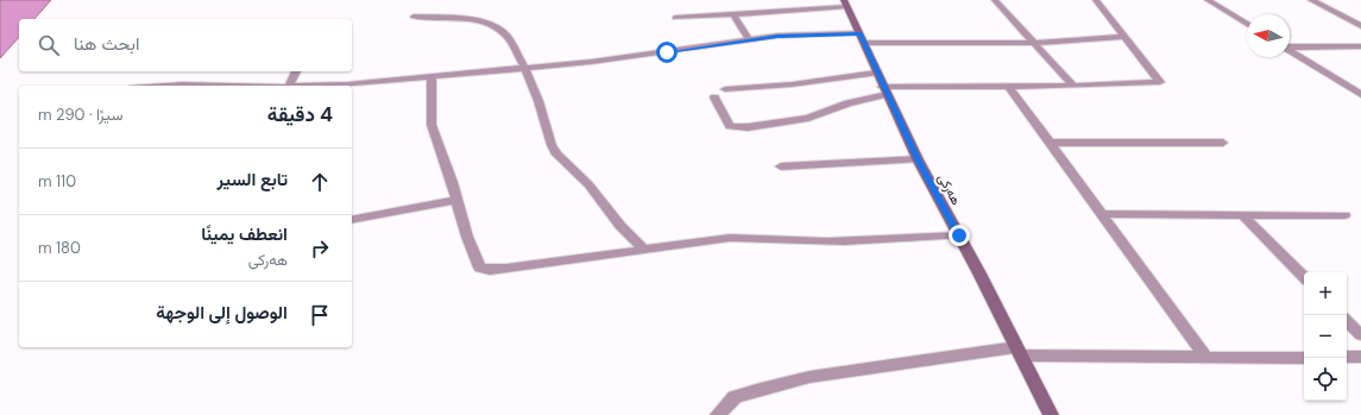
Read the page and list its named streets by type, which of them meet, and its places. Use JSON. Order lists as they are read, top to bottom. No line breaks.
{"streets":{"street":["هەرکی"]},"north":"left","page":{"search":"ابحث هنا","heading":["4 دقيقة","سيرًا · 290 m"],"list":[["تابع السير","110 m"],["انعطف يمينًا","هەرکی","180 m"],"الوصول إلى الوجهة"],"map_buttons":["+","−"]}}
